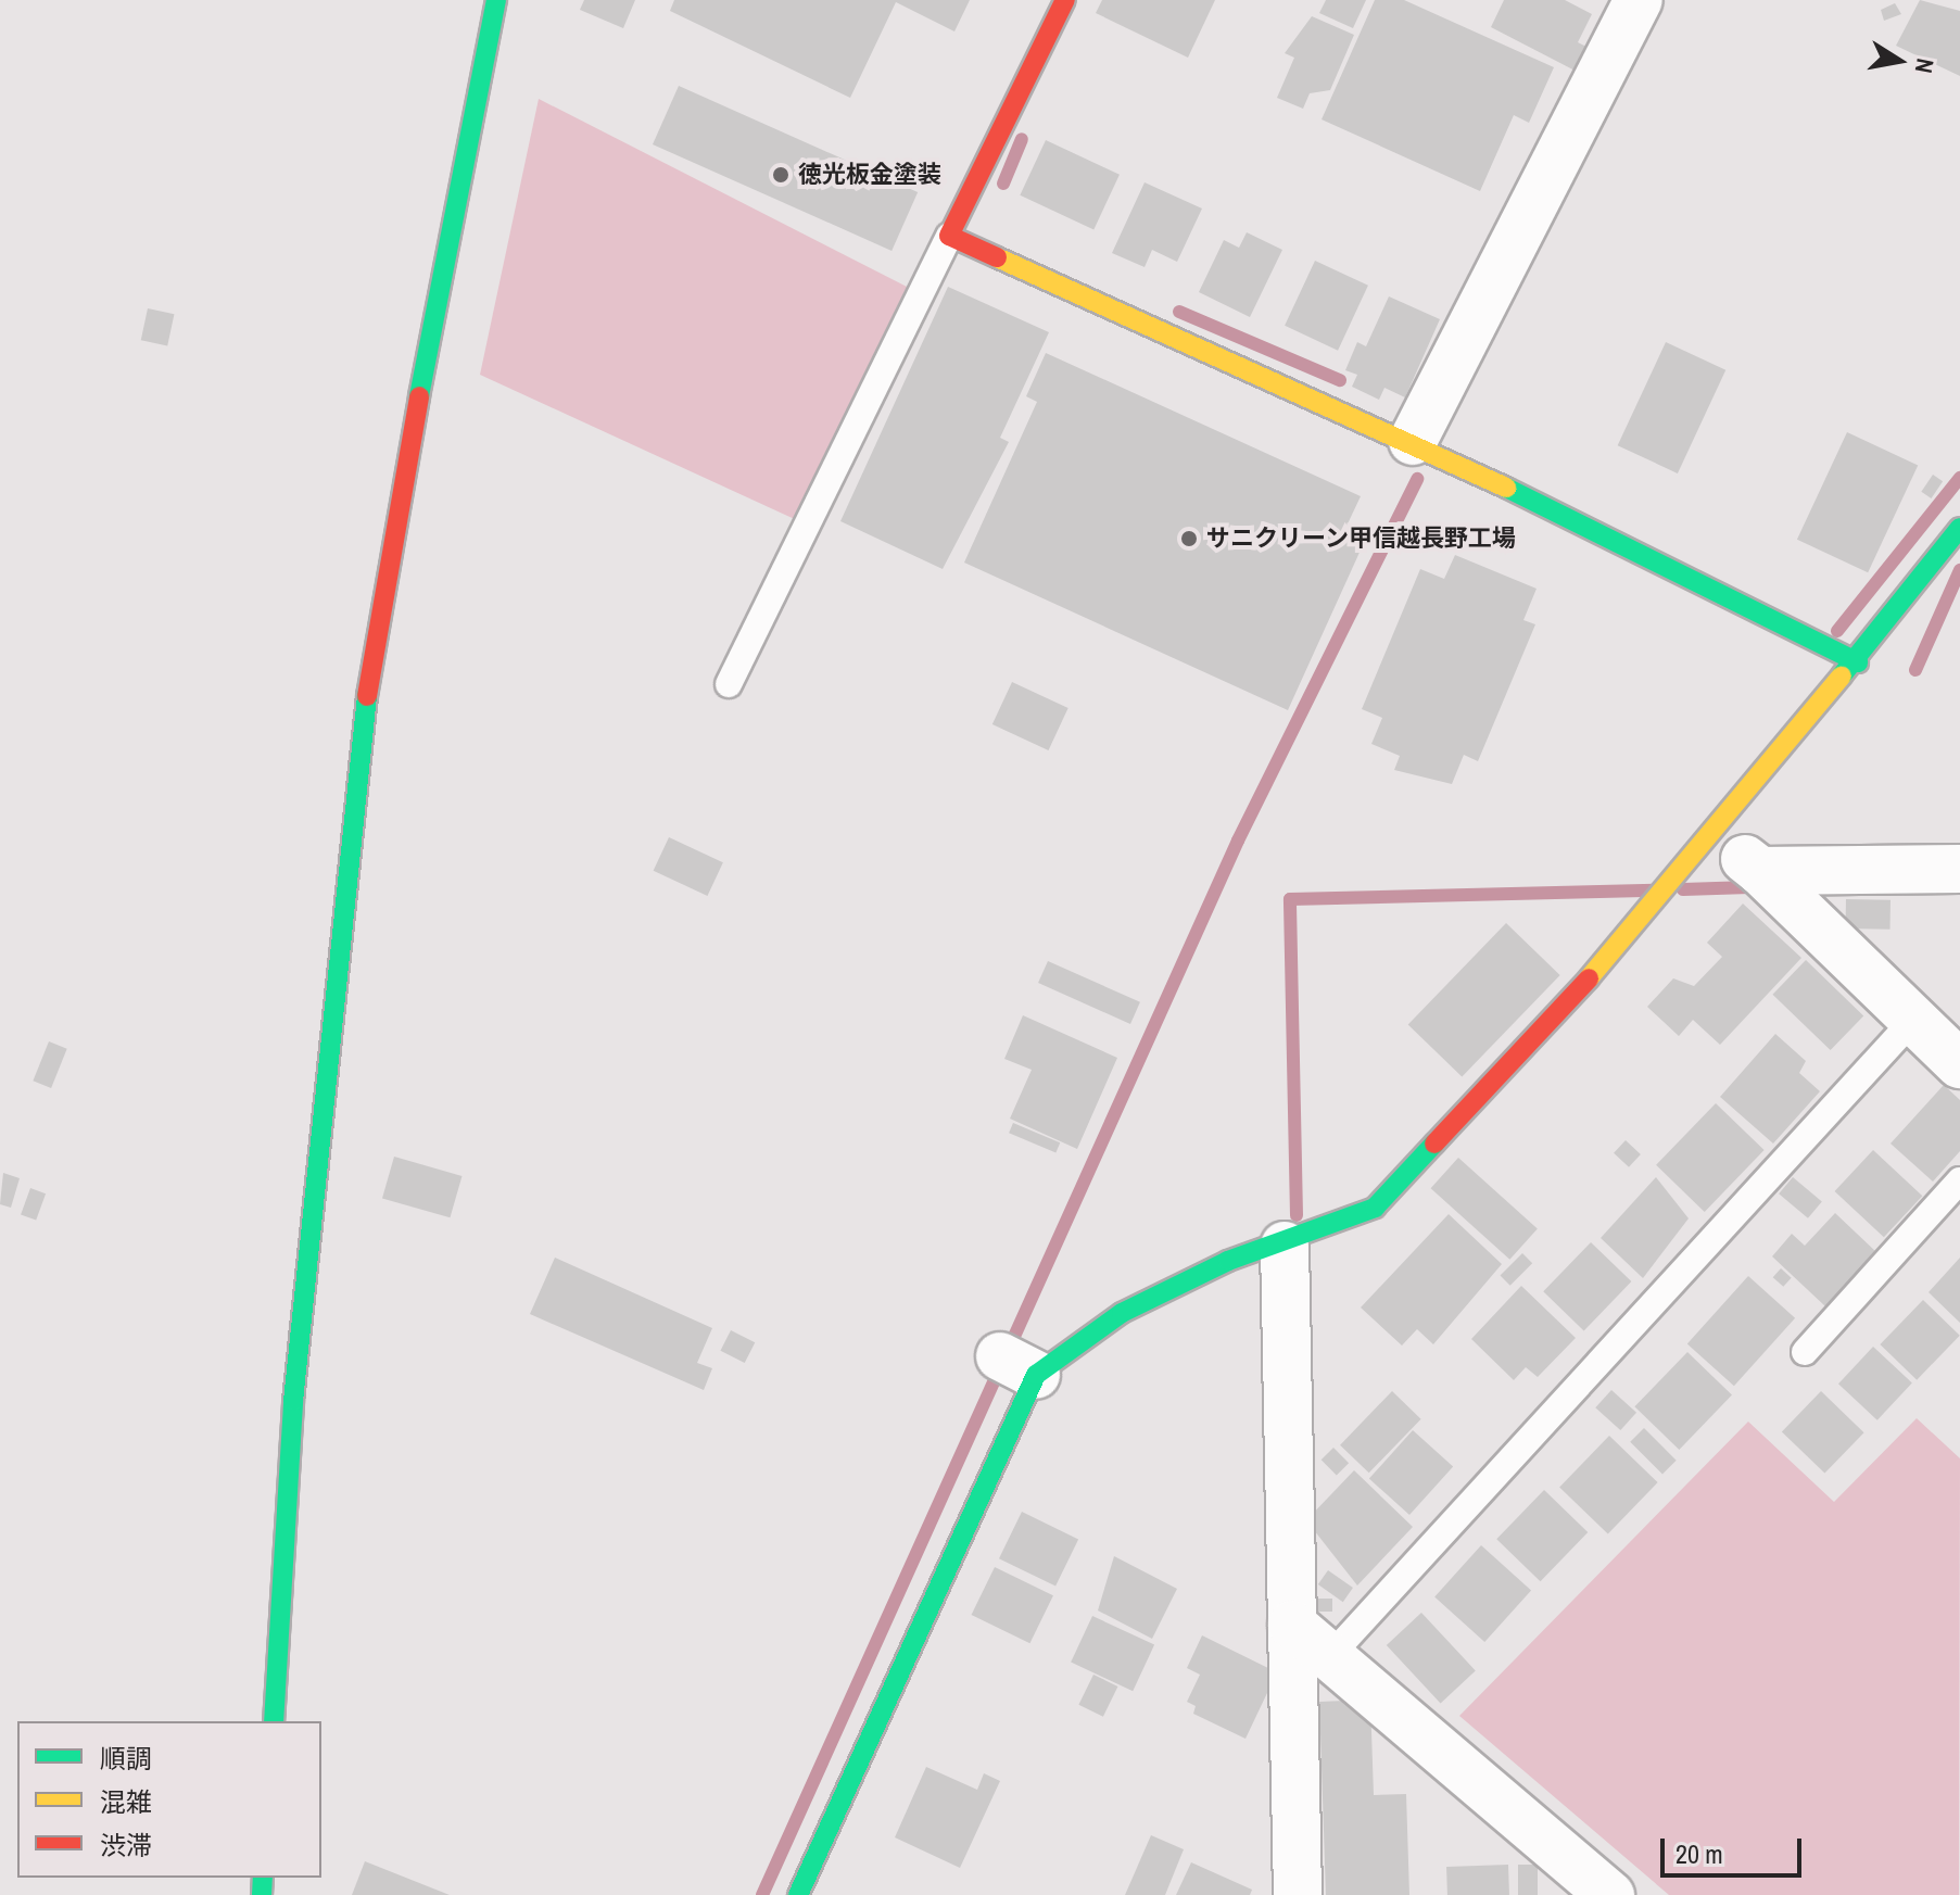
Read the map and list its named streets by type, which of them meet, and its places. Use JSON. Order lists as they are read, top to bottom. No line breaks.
{"places":["徳光板金塗装","サニクリーン甲信越長野工場"],"legend":["順調","混雑","渋滞"],"scale_bar":"20 m","north":"right"}
